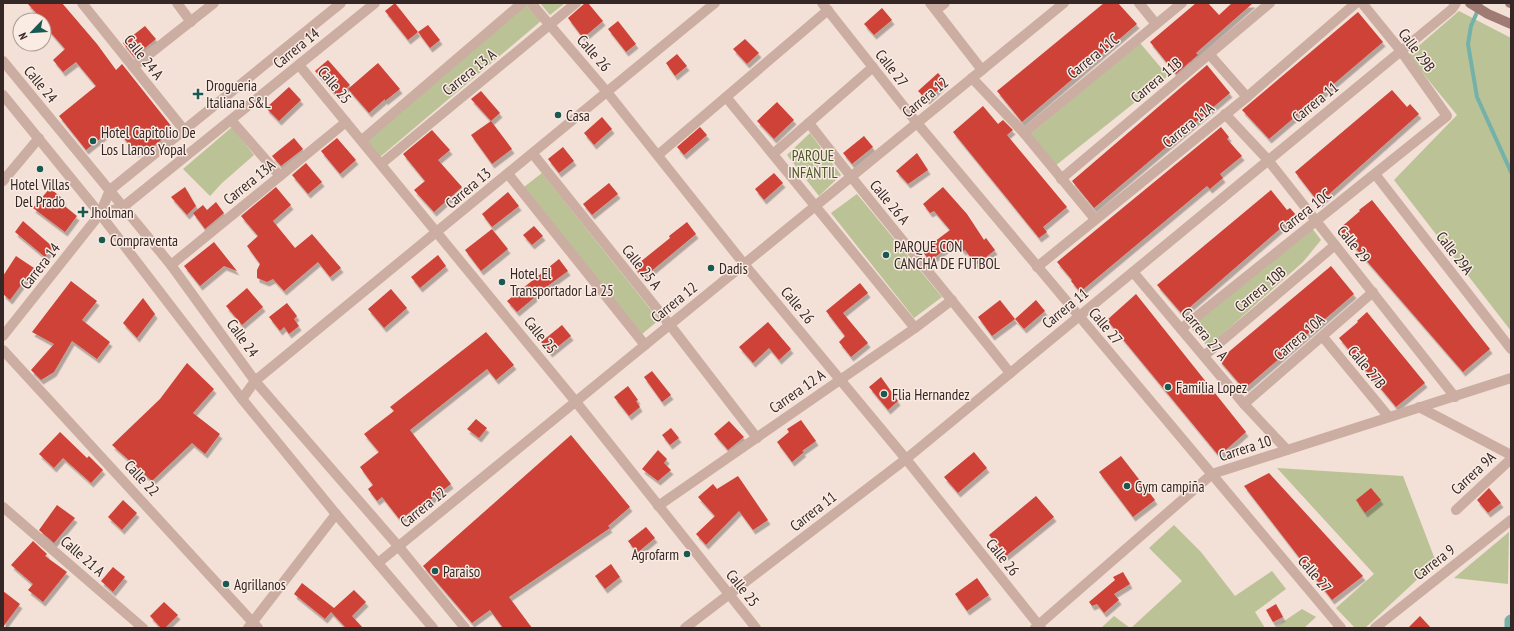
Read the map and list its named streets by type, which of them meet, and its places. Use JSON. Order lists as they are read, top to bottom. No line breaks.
{"streets":{"street":["Carrera 14","Calle 29B","Calle 26","Carrera 11C","Calle 24 A","Calle 27","Carrera 13 A","Carrera 11B","Calle 24","Calle 25","Carrera 12","Carrera 11","Carrera 11A","Carrera 13A","Carrera 13","Calle 26 A","Carrera 10C","Calle 29","Calle 29A","Calle 25 A","Carrera 10B","Carrera 27 A","Carrera 10A","Calle 27B","Carrera 12 A","Carrera 10","Carrera 9A","Calle 22","Calle 21 A","Carrera 9"]},"crossings":[["Carrera 14","Calle 24 A"],["Carrera 14","Calle 24"],["Carrera 14","Calle 25"],["Calle 29B","Carrera 11"],["Calle 29B","Carrera 10C"],["Calle 26","Carrera 13 A"],["Calle 26","Carrera 12"],["Calle 26","Carrera 11"],["Calle 26","Carrera 13"],["Calle 26","Carrera 12 A"],["Calle 26","Carrera 10"],["Calle 27","Carrera 12"],["Calle 27","Carrera 11"],["Calle 27","Carrera 11A"],["Calle 27","Carrera 10"],["Carrera 13 A","Calle 25"],["Calle 24","Carrera 12"],["Calle 24","Carrera 13A"],["Calle 24","Carrera 13"],["Calle 25","Carrera 12"],["Calle 25","Carrera 11"],["Calle 25","Carrera 13A"],["Calle 25","Carrera 13"],["Calle 25","Carrera 12 A"],["Carrera 12","Calle 26 A"],["Carrera 12","Calle 25 A"],["Carrera 11","Calle 26 A"],["Carrera 11","Calle 29"],["Carrera 11","Carrera 27 A"],["Carrera 11A","Calle 29"],["Carrera 13","Calle 25 A"],["Calle 26 A","Carrera 12 A"],["Carrera 10C","Calle 29"],["Carrera 10C","Calle 29A"],["Carrera 10C","Carrera 27 A"],["Calle 29","Carrera 10B"],["Calle 29","Carrera 10A"],["Calle 29","Carrera 10"],["Calle 25 A","Carrera 12 A"],["Carrera 10B","Carrera 27 A"],["Carrera 27 A","Carrera 10A"],["Carrera 27 A","Carrera 10"],["Carrera 10A","Calle 27B"],["Calle 27B","Carrera 10"]],"parks":["PARQUE INFANTIL"],"places":{"health":["Drogueria Italiana S&L","Jholman"],"other":["Casa","Hotel Capitolio De Los Llanos Yopal","Hotel Villas Del Prado","Compraventa","PARQUE CON CANCHA DE FUTBOL","Dadis","Hotel El Transportador La 25","Familia Lopez","Flia Hernandez","Gym campiña","Agrofarm","Paraiso","Agrillanos"]},"north":"bottom left"}
